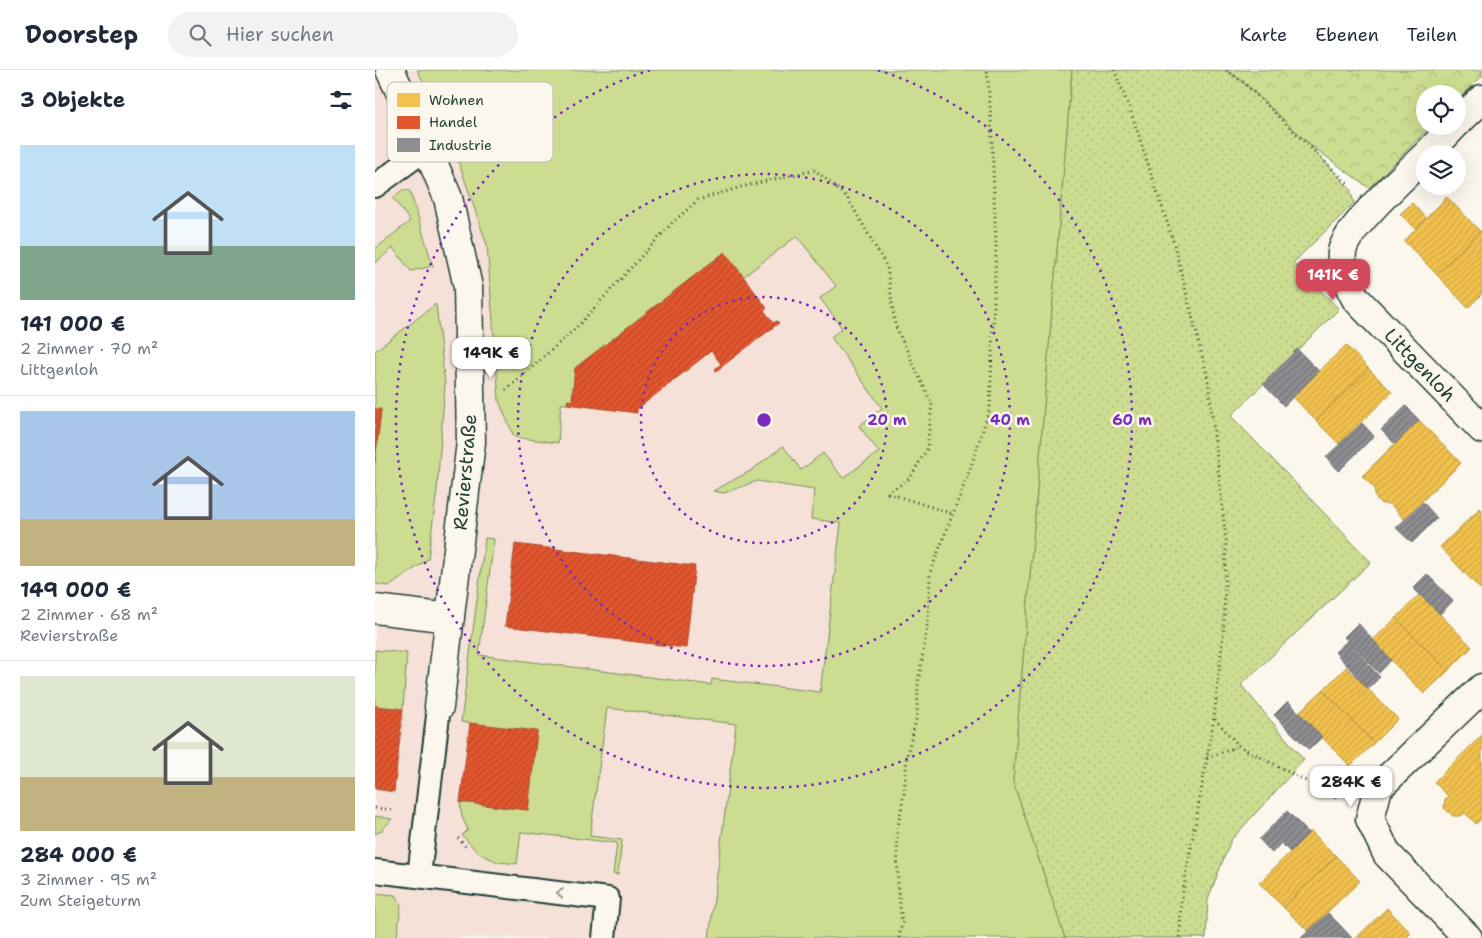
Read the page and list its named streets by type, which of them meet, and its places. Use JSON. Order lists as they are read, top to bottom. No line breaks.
{"streets":{"street":["Littgenloh","Revierstraße"]},"legend":["Wohnen","Handel","Industrie"],"page":{"header":"Doorstep","search":"Hier suchen","nav":["Karte","Ebenen","Teilen"],"heading":"3 Objekte","list":[{"name":"141 000 €","note":"2 Zimmer · 70 m² · Littgenloh"},{"name":"149 000 €","note":"2 Zimmer · 68 m² · Revierstraße"},{"name":"284 000 €","note":"3 Zimmer · 95 m² · Zum Steigeturm"}],"price":["141K €","149K €","284K €"]},"rings":["20 m","40 m","60 m"]}
